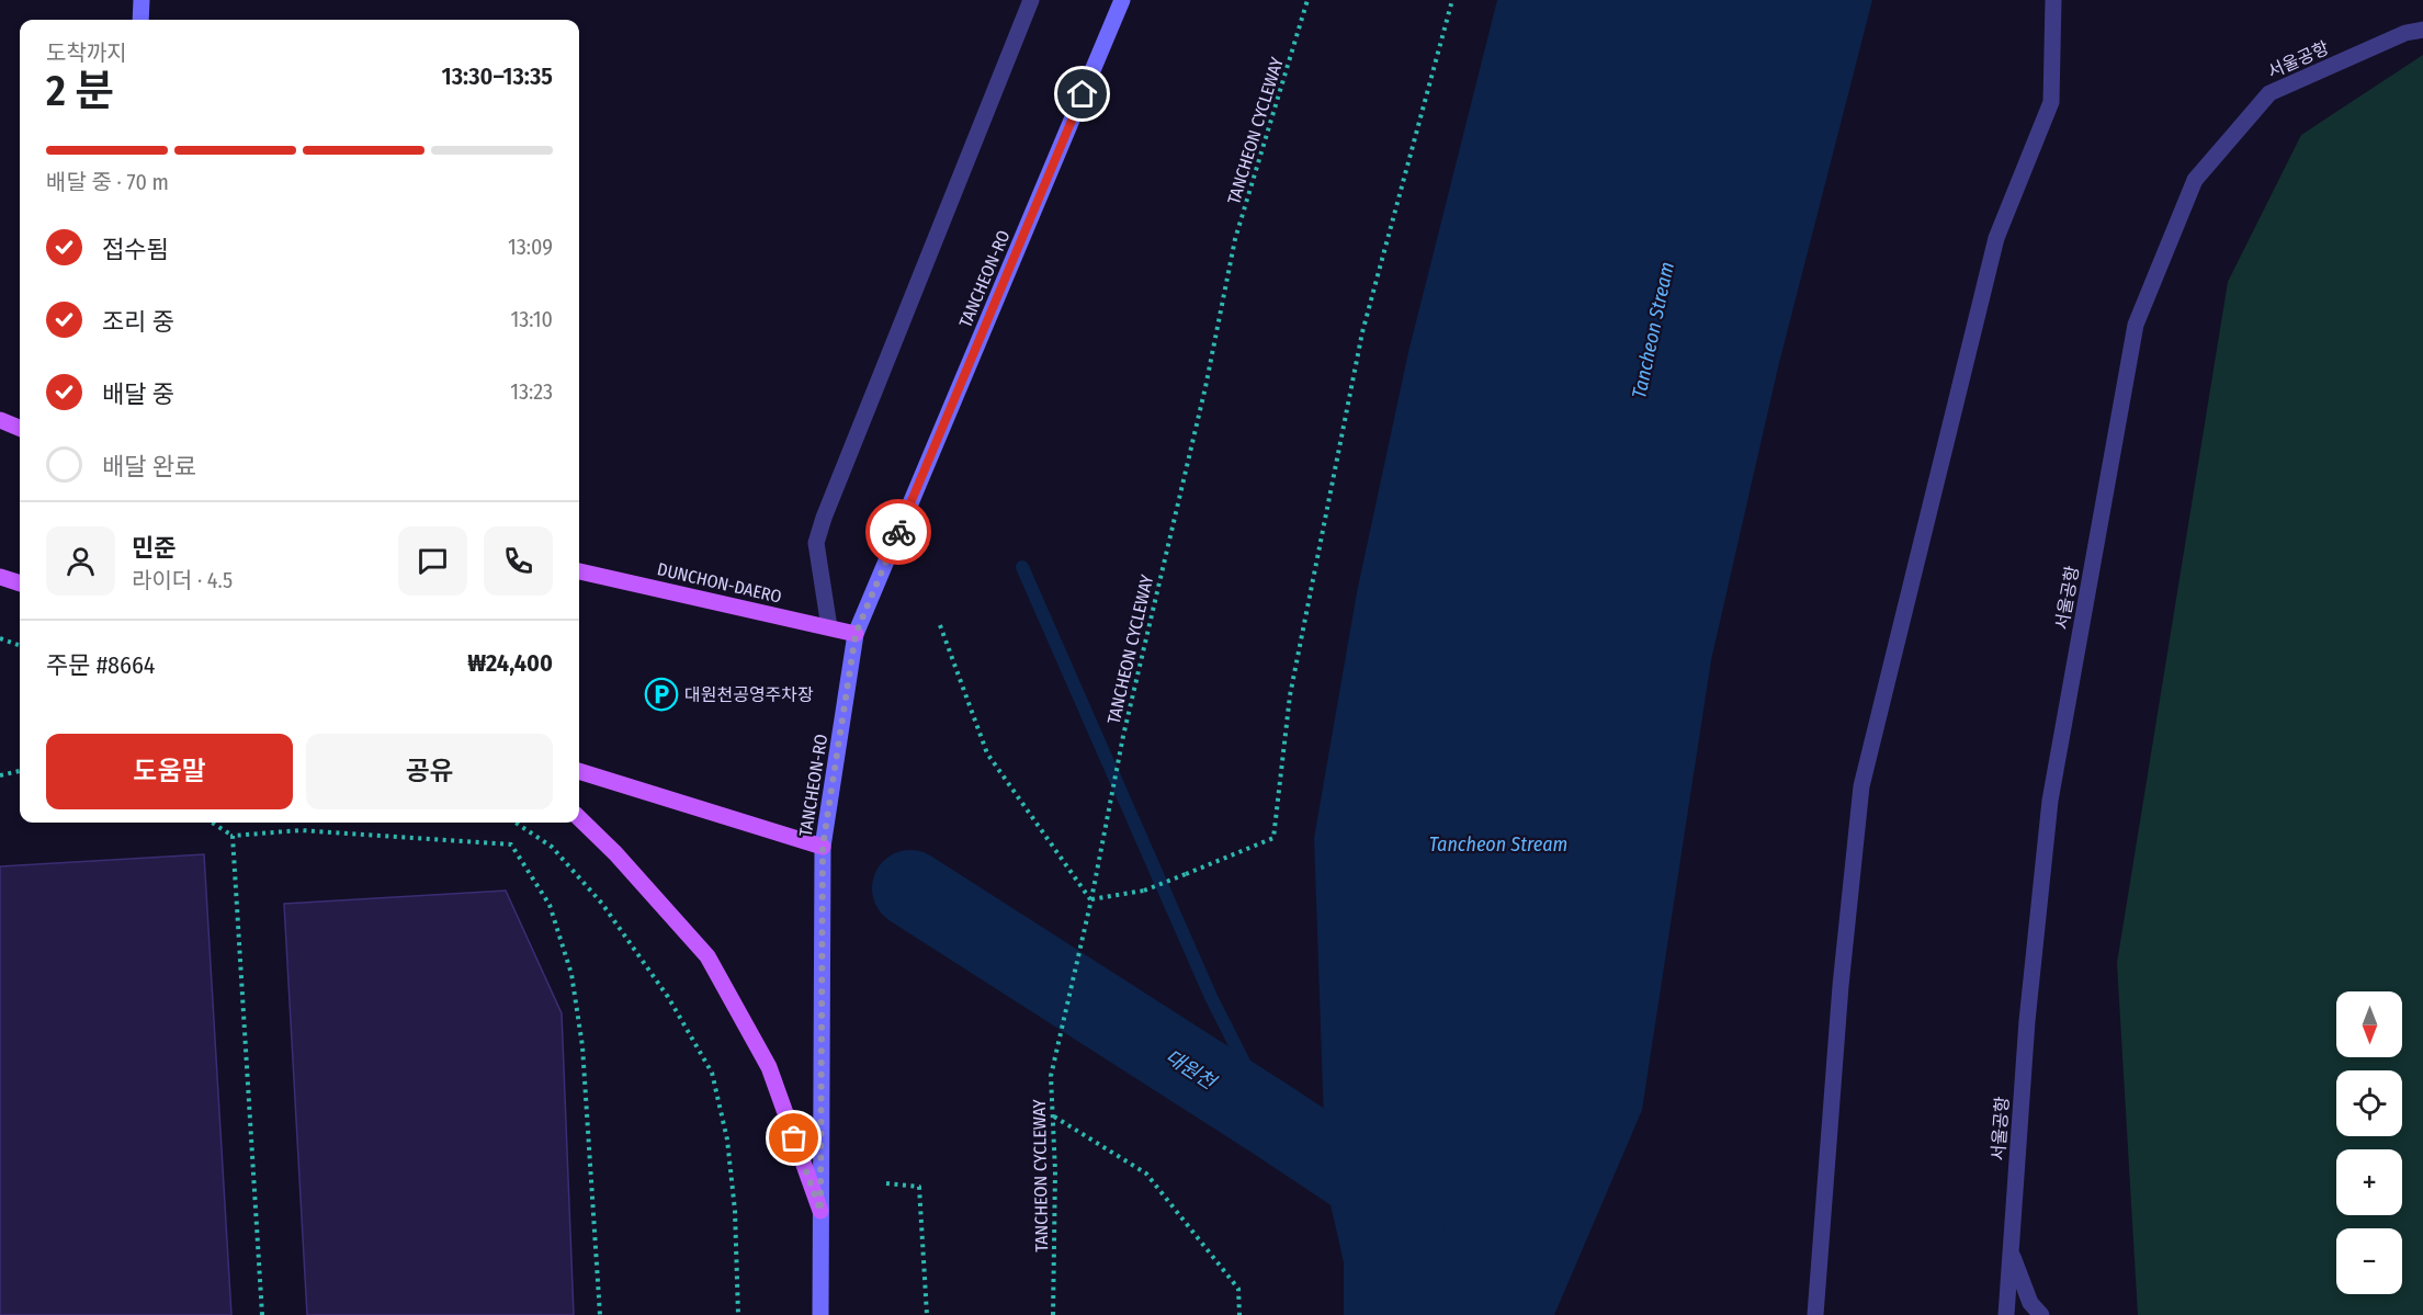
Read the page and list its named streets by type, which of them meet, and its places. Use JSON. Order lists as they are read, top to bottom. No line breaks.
{"streets":{"main road":["TANCHEON-RO","DUNCHON-DAERO"],"street":["서울공항"],"path":["TANCHEON CYCLEWAY"]},"crossings":[["TANCHEON-RO","DUNCHON-DAERO"]],"water":["Tancheon Stream","대원천"],"places":{"parking":["대원천공영주차장"]},"north":"bottom","page":{"heading":["2 분","도착까지","13:30–13:35"],"panel":["민준","라이더 · 4.5","주문 #8664","₩24,400"],"bar":"배달 중 · 70 m","list":[["접수됨","13:09"],["조리 중","13:10"],["배달 중","13:23"],"배달 완료"],"buttons":["도움말","공유"],"map_buttons":["+","−"]}}
